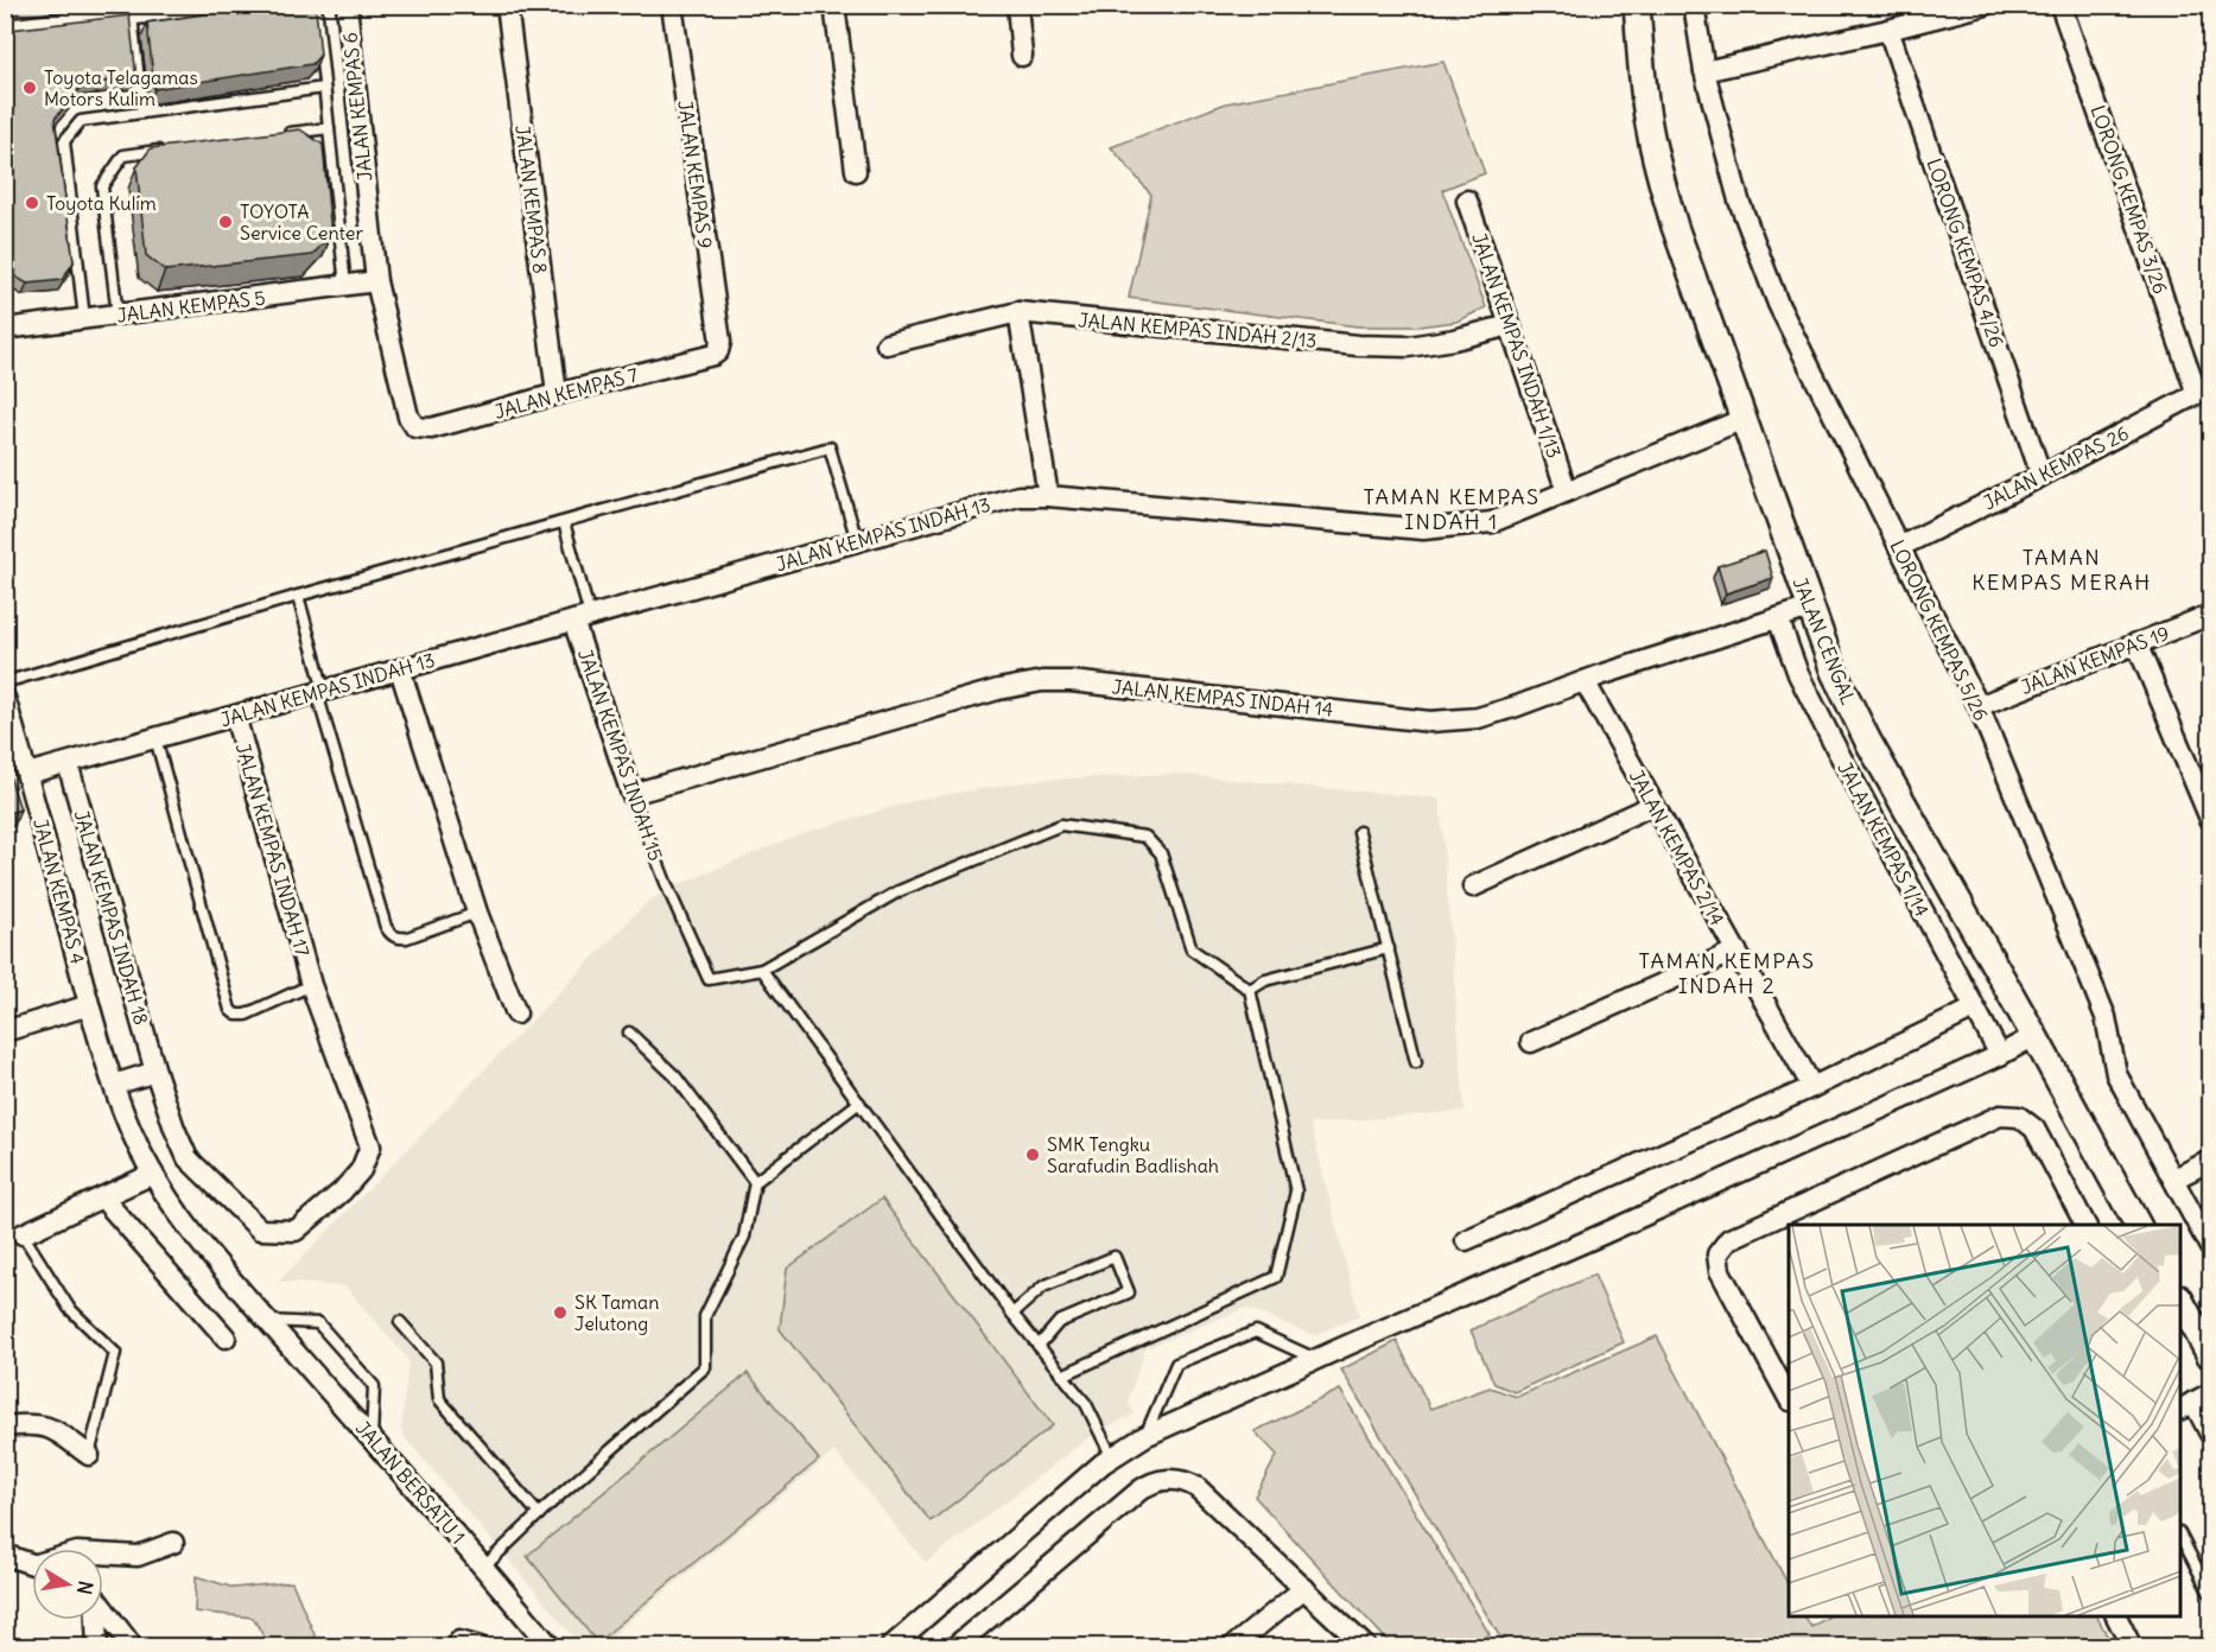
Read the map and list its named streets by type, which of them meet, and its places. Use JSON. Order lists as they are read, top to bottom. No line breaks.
{"streets":{"street":["JALAN KEMPAS 6","JALAN KEMPAS 9","JALAN KEMPAS 8","LORONG KEMPAS 3/26","LORONG KEMPAS 4/26","JALAN KEMPAS 5","JALAN KEMPAS INDAH 2/13","JALAN KEMPAS INDAH 1/13","JALAN KEMPAS 7","JALAN KEMPAS 26","JALAN KEMPAS INDAH 13","LORONG KEMPAS 5/26","JALAN CENGAL","JALAN KEMPAS 19","JALAN KEMPAS INDAH 14","JALAN KEMPAS INDAH 15","JALAN KEMPAS 1/14","JALAN KEMPAS 2/14","JALAN KEMPAS INDAH 17","JALAN KEMPAS 4","JALAN KEMPAS INDAH 18","JALAN BERSATU 1"]},"crossings":[["JALAN KEMPAS 6","JALAN KEMPAS 5"],["JALAN KEMPAS 6","JALAN KEMPAS 7"],["JALAN KEMPAS 9","JALAN KEMPAS 7"],["JALAN KEMPAS 8","JALAN KEMPAS 7"],["LORONG KEMPAS 3/26","JALAN KEMPAS 26"],["LORONG KEMPAS 4/26","JALAN KEMPAS 26"],["JALAN KEMPAS INDAH 2/13","JALAN KEMPAS INDAH 1/13"],["JALAN KEMPAS INDAH 1/13","JALAN KEMPAS INDAH 13"],["JALAN KEMPAS 26","LORONG KEMPAS 5/26"],["JALAN KEMPAS INDAH 13","JALAN CENGAL"],["JALAN KEMPAS INDAH 13","JALAN KEMPAS INDAH 15"],["JALAN KEMPAS INDAH 13","JALAN KEMPAS INDAH 17"],["JALAN KEMPAS INDAH 13","JALAN KEMPAS 4"],["JALAN KEMPAS INDAH 13","JALAN KEMPAS INDAH 18"],["LORONG KEMPAS 5/26","JALAN KEMPAS 19"],["JALAN CENGAL","JALAN KEMPAS INDAH 14"],["JALAN KEMPAS INDAH 14","JALAN KEMPAS INDAH 15"],["JALAN KEMPAS INDAH 14","JALAN KEMPAS 1/14"],["JALAN KEMPAS INDAH 14","JALAN KEMPAS 2/14"],["JALAN KEMPAS INDAH 17","JALAN KEMPAS INDAH 18"],["JALAN KEMPAS 4","JALAN BERSATU 1"]],"districts":["TAMAN KEMPAS INDAH 1","TAMAN KEMPAS MERAH","TAMAN KEMPAS INDAH 2"],"places":["Toyota Telagamas Motors Kulim","Toyota Kulim","TOYOTA Service Center","SMK Tengku Sarafudin Badlishah","SK Taman Jelutong"],"north":"right"}
